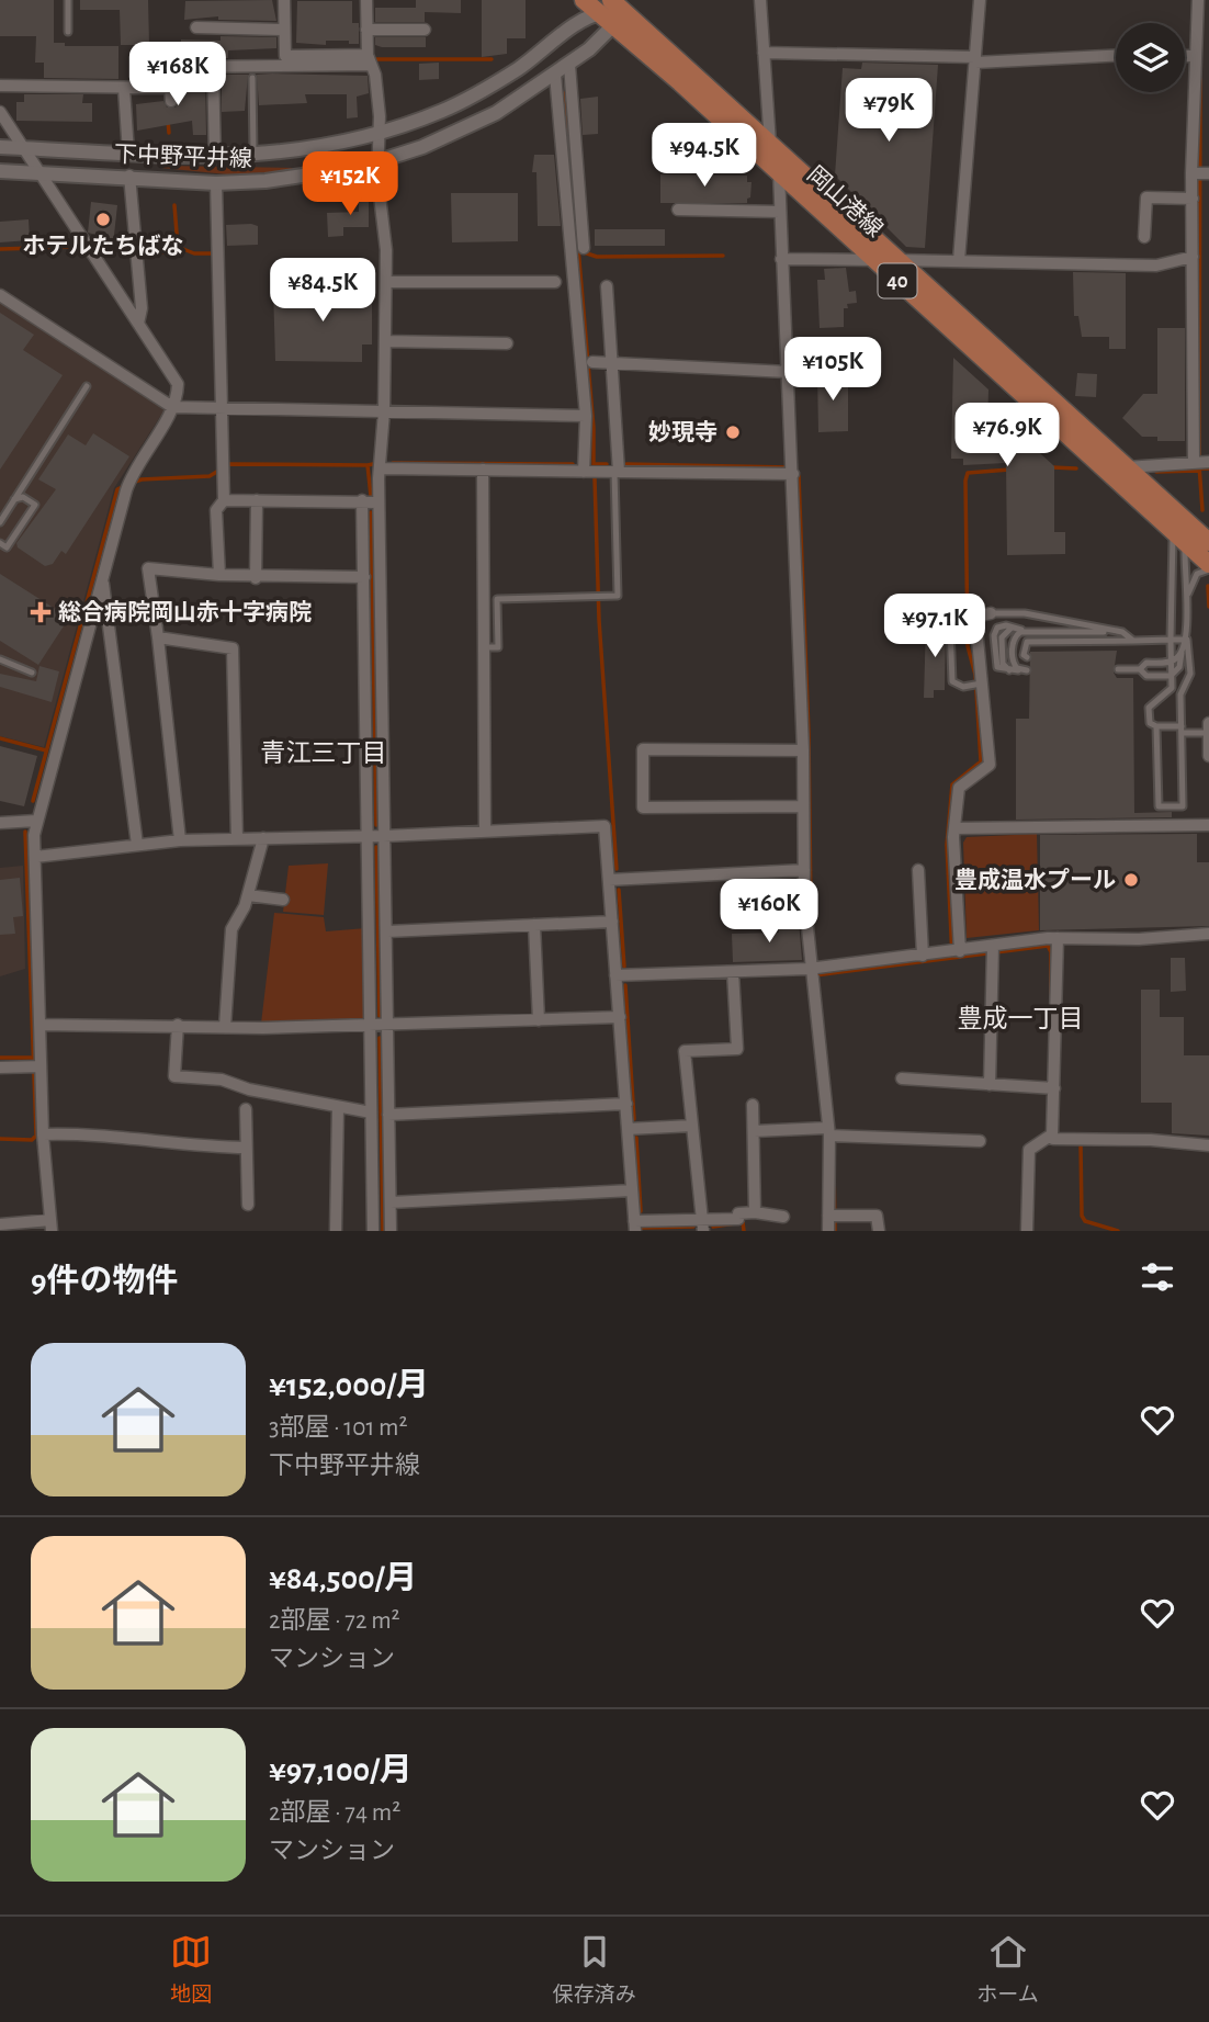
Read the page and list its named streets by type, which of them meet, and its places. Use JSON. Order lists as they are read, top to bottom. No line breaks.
{"streets":{"main road":["岡山港線","40"],"street":["下中野平井線"]},"crossings":[["下中野平井線","岡山港線"]],"districts":["青江三丁目","豊成一丁目"],"places":{"other":["ホテルたちばな","妙現寺","豊成温水プール"],"health":["総合病院岡山赤十字病院"]},"page":{"price":["¥168K","¥79K","¥94.5K","¥152K","¥84.5K","¥105K","¥76.9K","¥97.1K","¥160K"],"heading":"9件の物件","list":[{"name":"¥152,000/月","note":"3部屋 · 101 m² · 下中野平井線"},{"name":"¥84,500/月","note":"2部屋 · 72 m² · マンション"},{"name":"¥97,100/月","note":"2部屋 · 74 m² · マンション"}],"tabs":["地図","保存済み","ホーム"]}}
